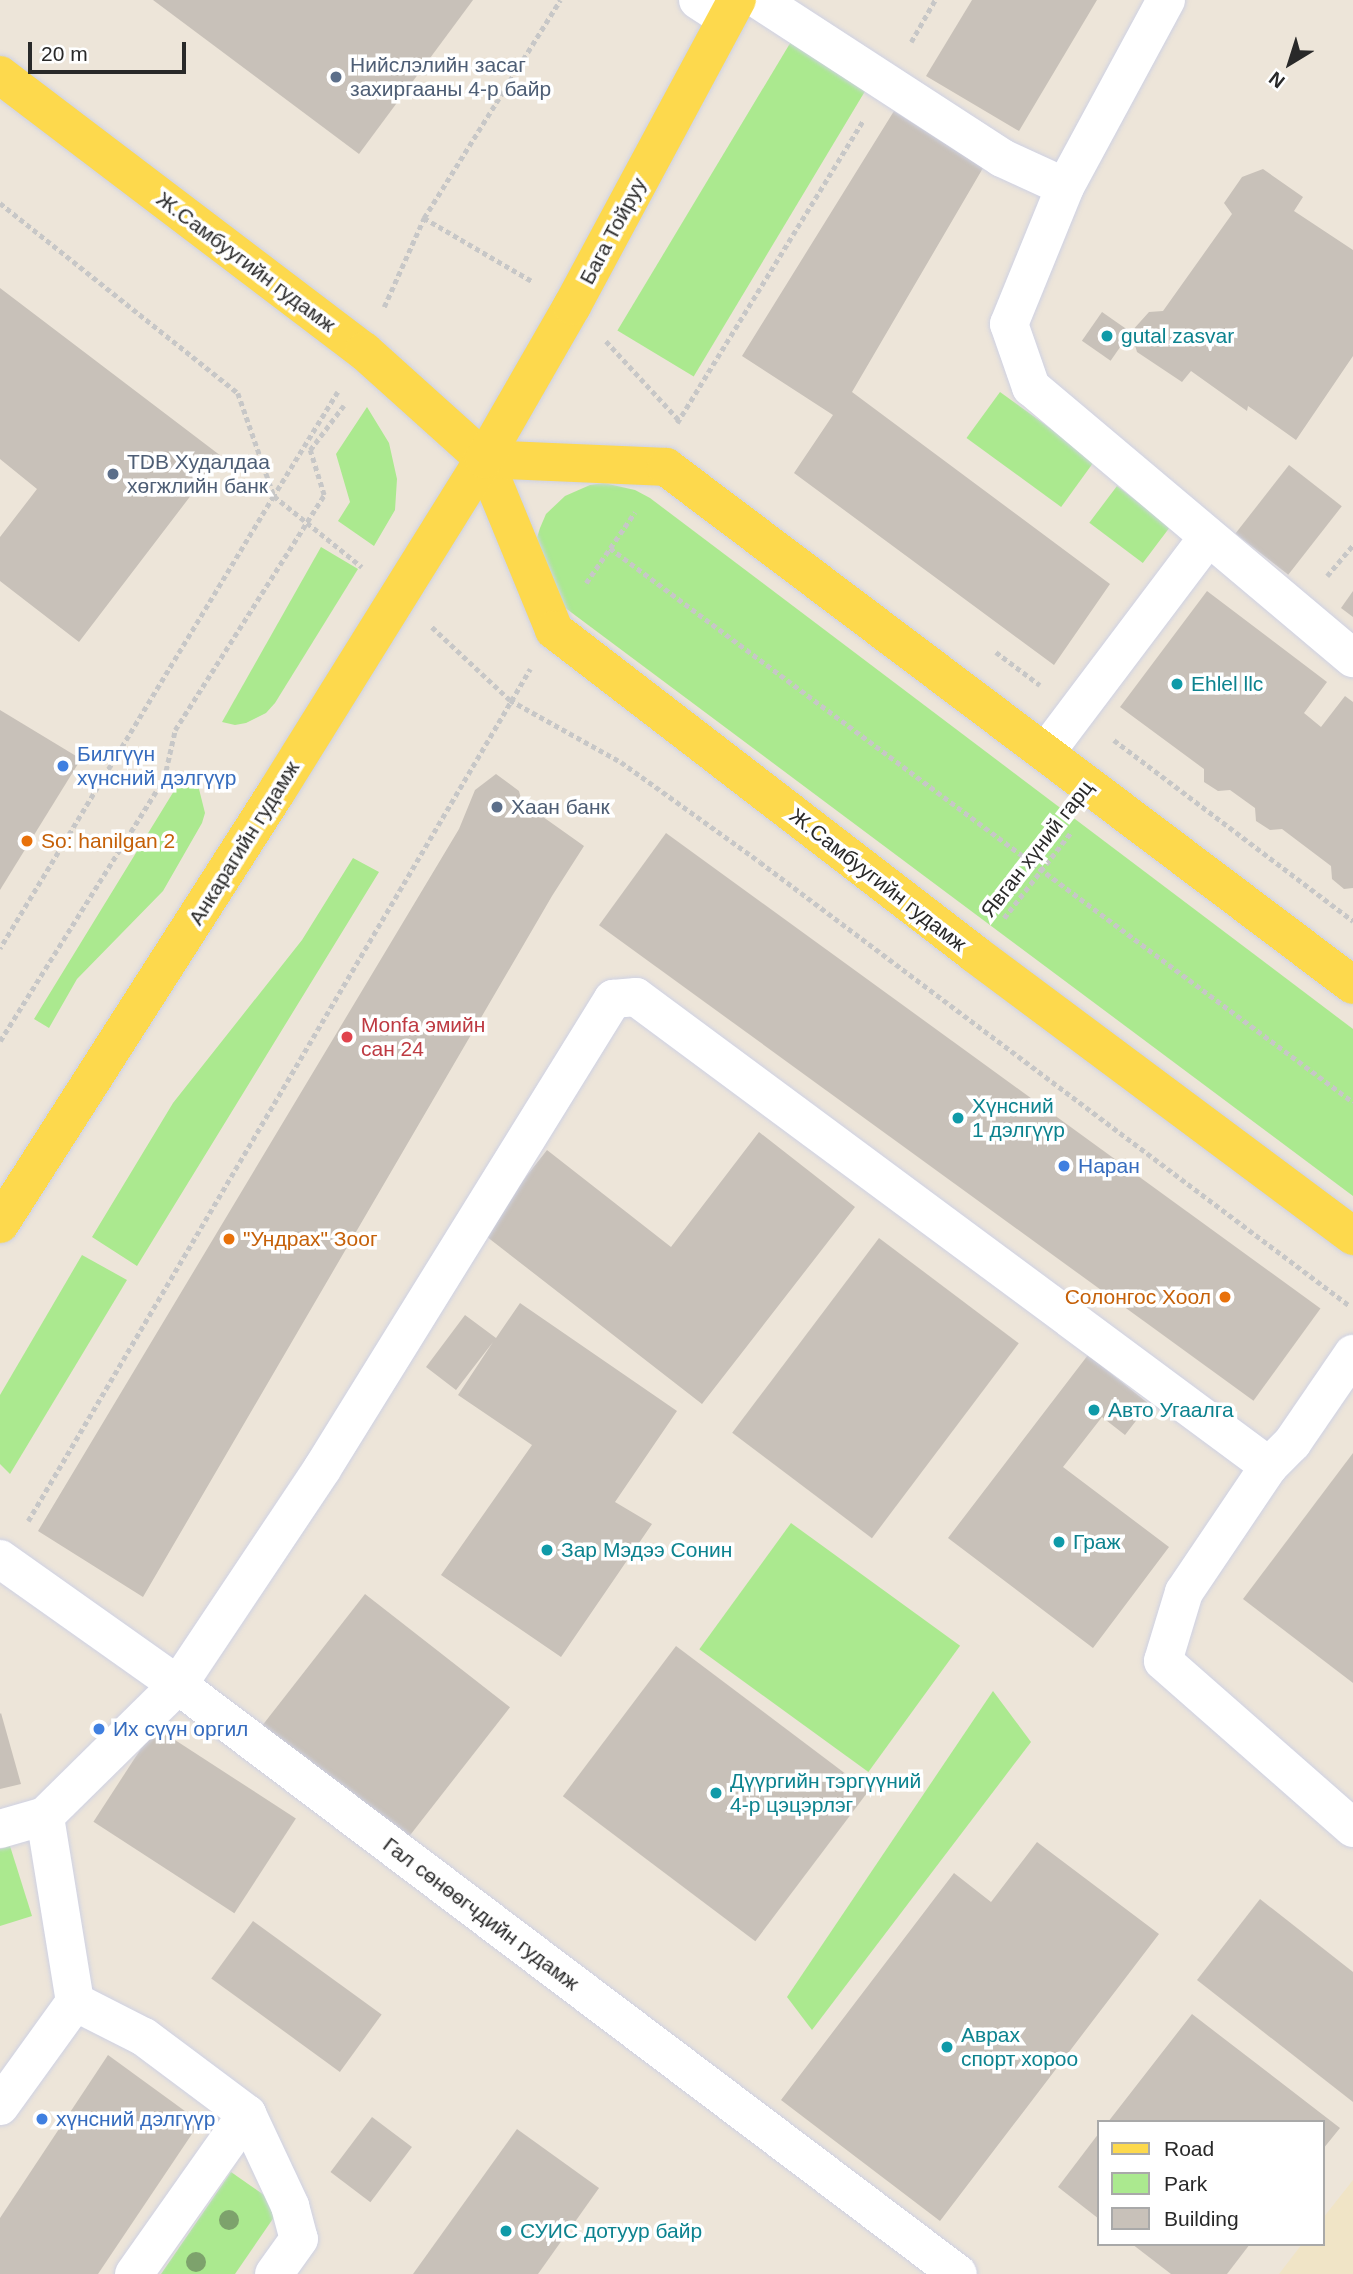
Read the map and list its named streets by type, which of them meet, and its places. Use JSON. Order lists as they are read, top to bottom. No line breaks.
{"streets":{"main road":["Бага Тойруу","Ж.Самбуугийн гудамж","Анкарагийн гудамж"],"street":["Гал сөнөөгчдийн гудамж"],"path":["Явган хүний гарц"]},"crossings":[["Бага Тойруу","Ж.Самбуугийн гудамж"],["Бага Тойруу","Анкарагийн гудамж"],["Ж.Самбуугийн гудамж","Анкарагийн гудамж"],["Ж.Самбуугийн гудамж","Явган хүний гарц"]],"places":["Нийслэлийн засаг захиргааны 4-р байр","gutal zasvar","TDB Худалдаа хөгжлийн банк","Ehlel llc","Билгүүн хүнсний дэлгүүр","Хаан банк","So: hanilgan 2","Monfa эмийн сан 24","Хүнсний 1 дэлгүүр","Наран","\"Ундрах\" Зоог","Солонгос Хоол","Авто Угаалга","Граж","Зар Мэдээ Сонин","Их сүүн оргил","Дүүргийн тэргүүний 4-р цэцэрлэг","Аврах спорт хороо","хүнсний дэлгүүр","СУИС дотуур байр"],"legend":["Road","Park","Building"],"scale_bar":"20 m","north":"bottom left"}
